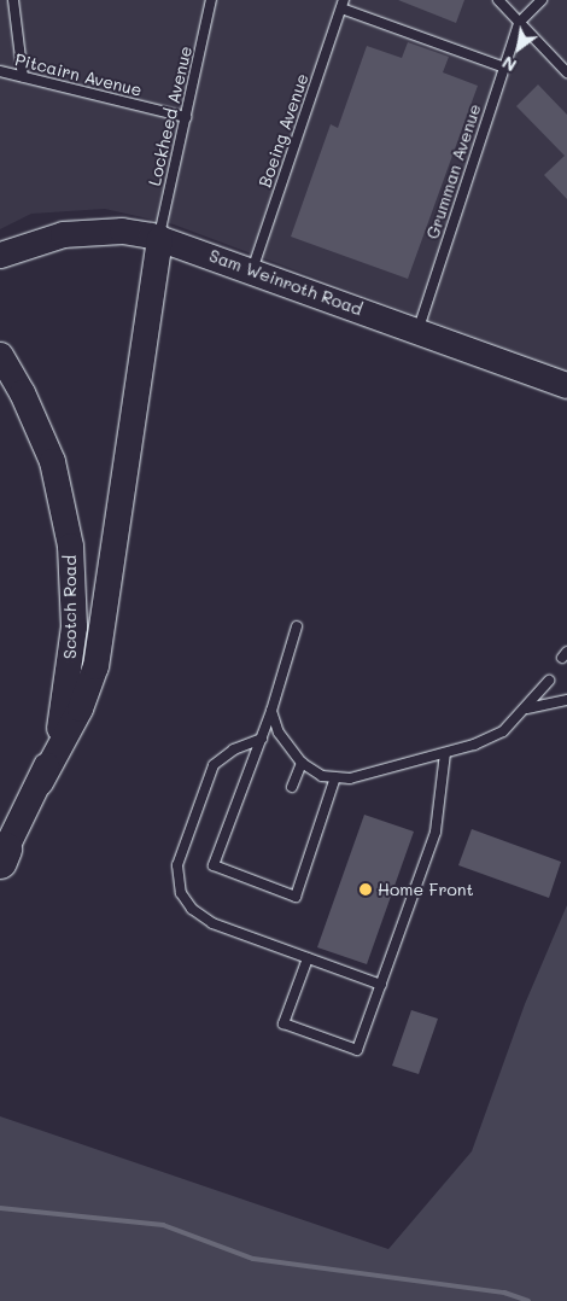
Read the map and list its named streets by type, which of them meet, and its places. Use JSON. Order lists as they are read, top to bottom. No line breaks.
{"streets":{"main road":["Sam Weinroth Road","Scotch Road"],"lane":["Pitcairn Avenue","Lockheed Avenue","Boeing Avenue","Grumman Avenue"]},"crossings":[["Pitcairn Avenue","Lockheed Avenue"],["Lockheed Avenue","Sam Weinroth Road"],["Boeing Avenue","Sam Weinroth Road"],["Grumman Avenue","Sam Weinroth Road"]],"places":["Home Front"],"north":"bottom left"}
